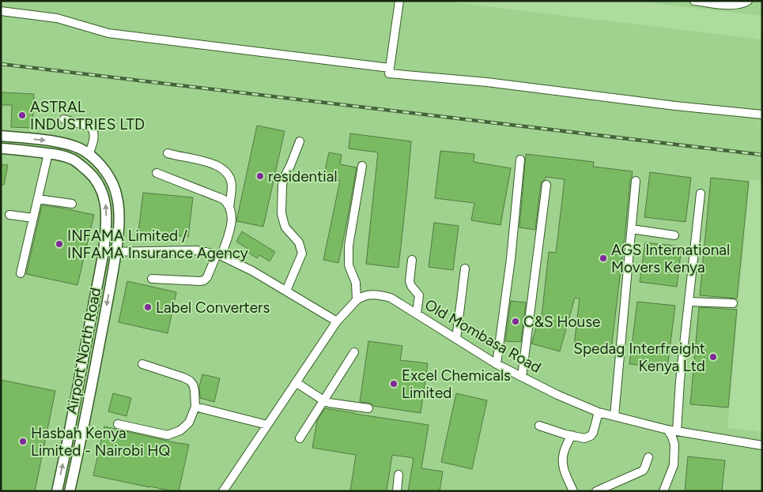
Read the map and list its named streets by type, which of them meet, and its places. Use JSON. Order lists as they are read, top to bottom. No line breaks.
{"streets":{"main road":["Airport North Road"],"lane":["Old Mombasa Road"]},"places":["ASTRAL INDUSTRIES LTD","residential","INFAMA Limited / INFAMA Insurance Agency","AGS International Movers Kenya","Label Converters","C&S House","Spedag Interfreight Kenya Ltd","Excel Chemicals Limited","Hasbah Kenya Limited - Nairobi HQ"]}
